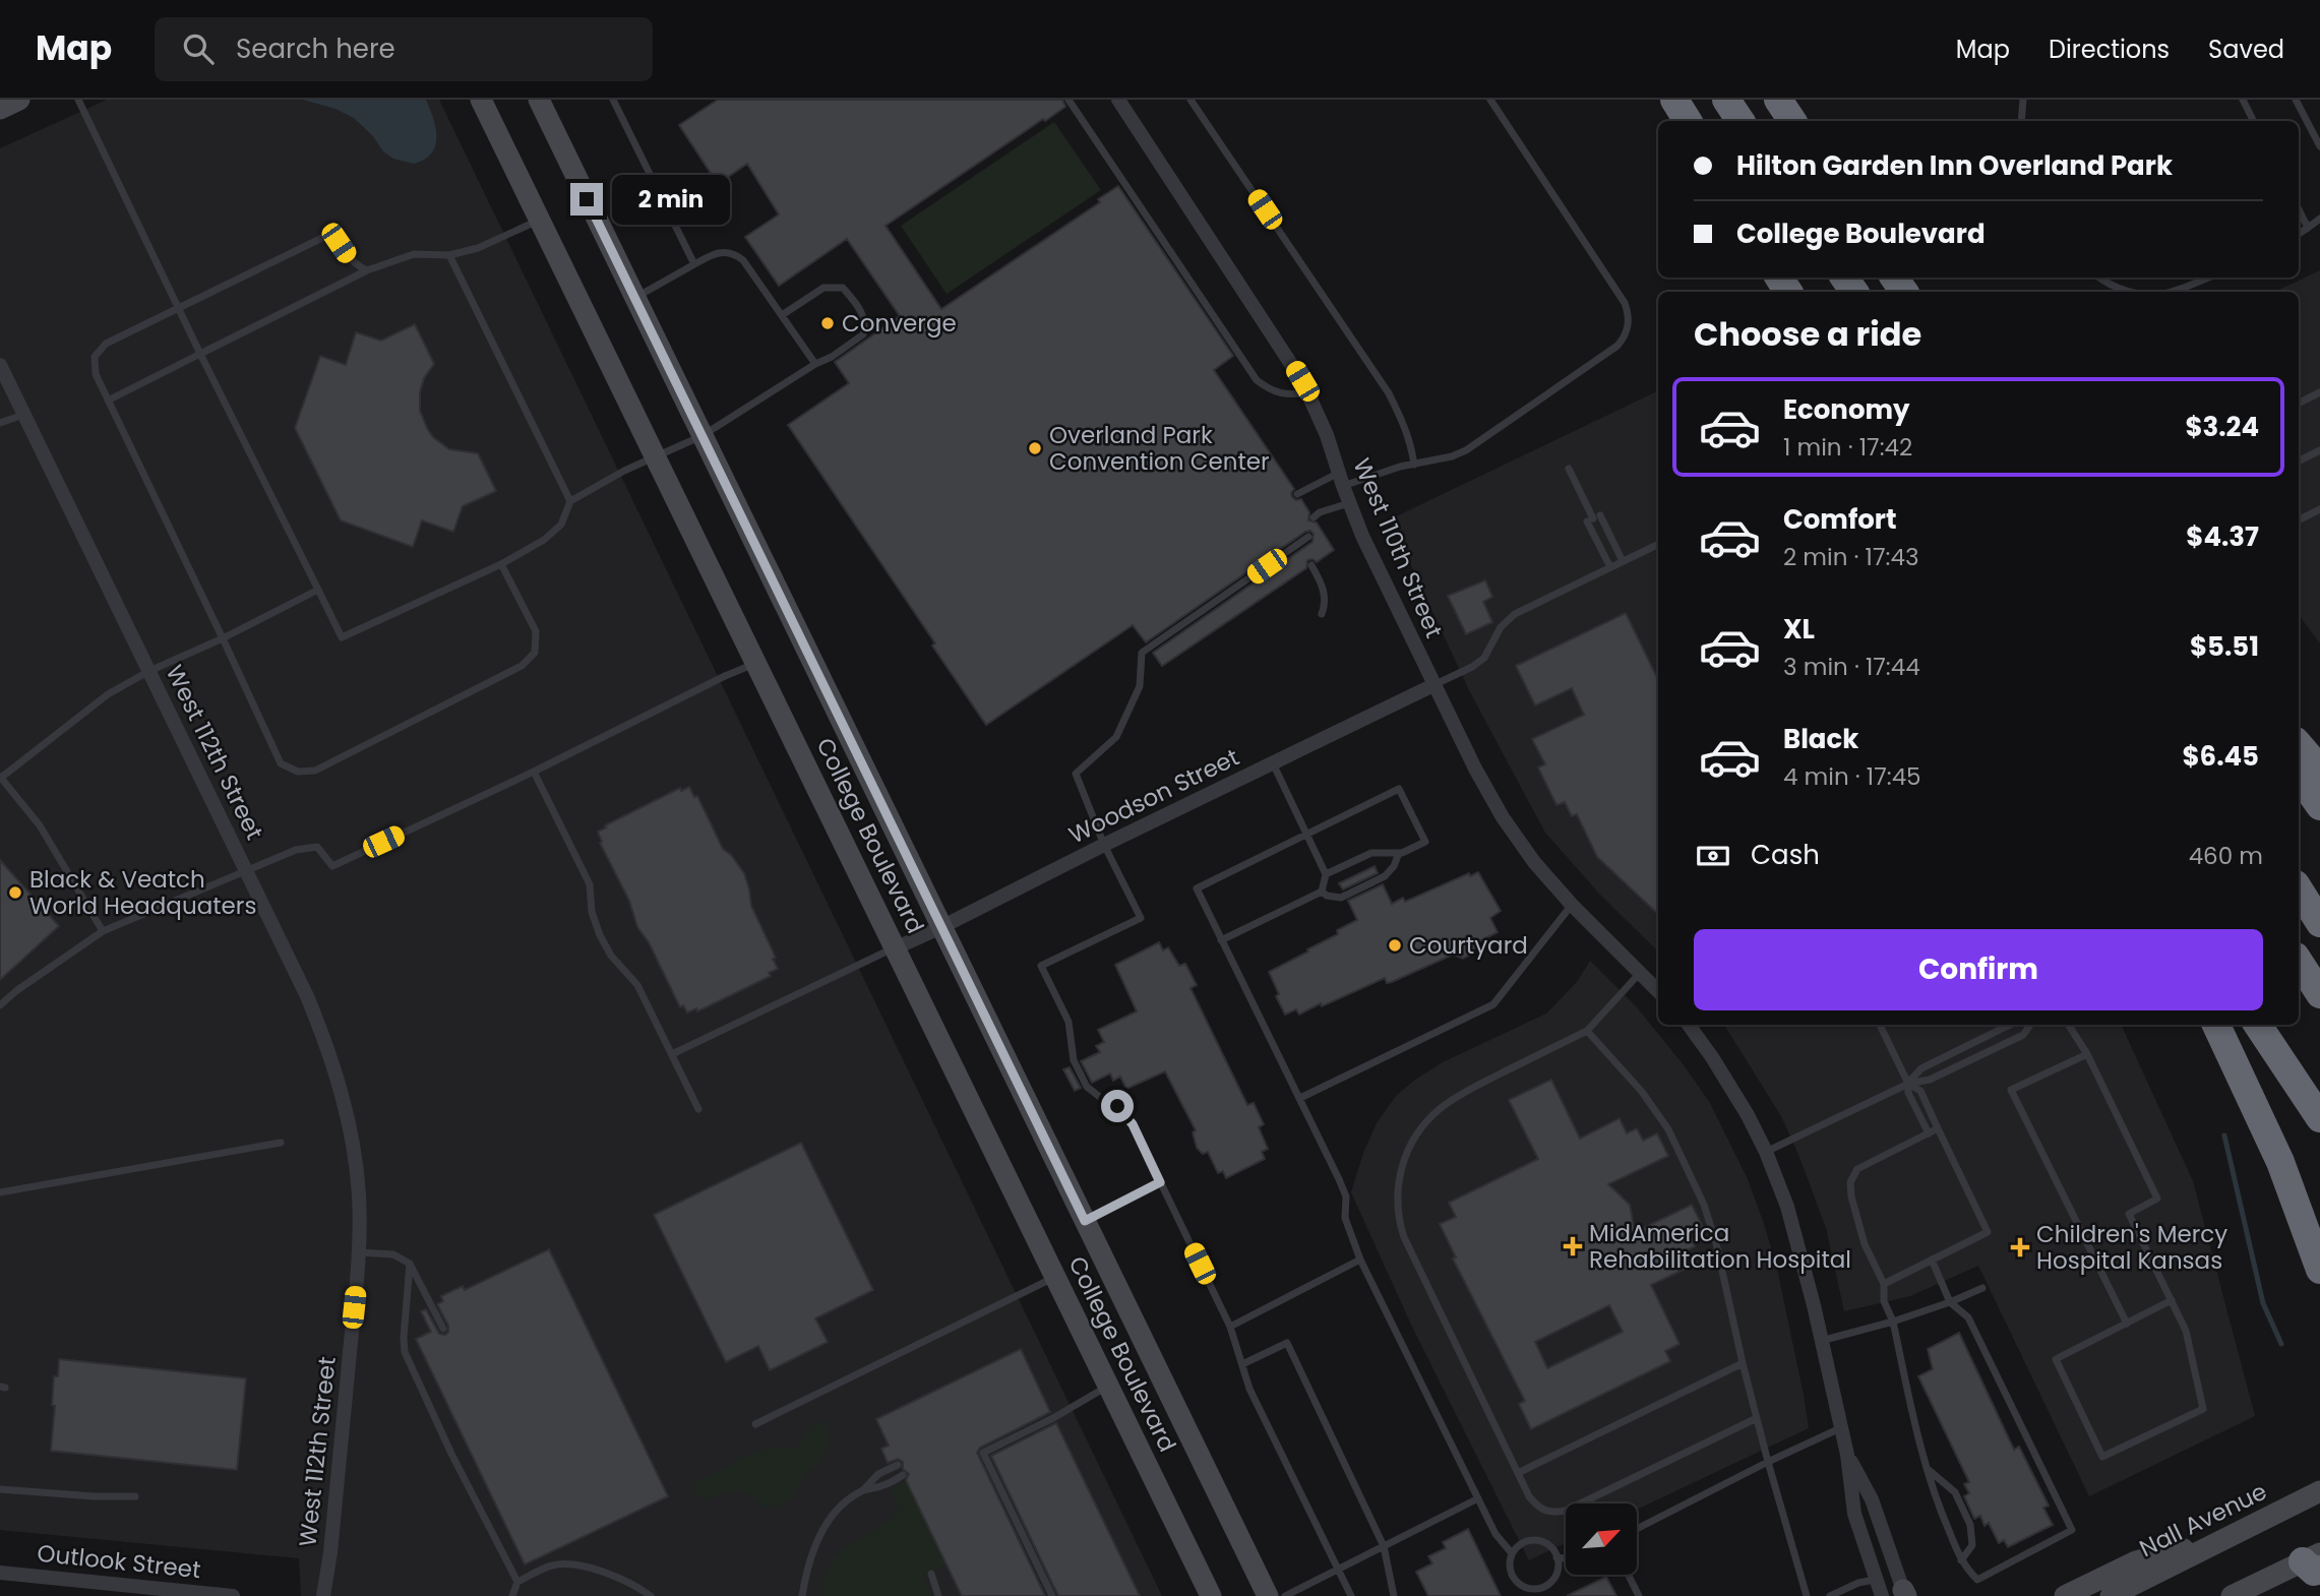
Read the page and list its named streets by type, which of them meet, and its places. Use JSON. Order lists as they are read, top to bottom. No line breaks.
{"streets":{"main road":["College Boulevard","Nall Avenue"],"street":["West 110th Street","West 112th Street","Woodson Street","Outlook Street"]},"crossings":[["West 110th Street","Woodson Street"],["Woodson Street","College Boulevard"]],"places":{"other":["Converge","Overland Park Convention Center","Black & Veatch World Headquaters","Courtyard"],"health":["MidAmerica Rehabilitation Hospital","Children's Mercy Hospital Kansas"]},"north":"top right","page":{"header":"Map","search":"Search here","nav":["Map","Directions","Saved"],"banner":["Hilton Garden Inn Overland Park","College Boulevard"],"bubble":"2 min","heading":"Choose a ride","list":[{"name":"Economy","note":"1 min · 17:42","value":"$3.24"},{"name":"Comfort","note":"2 min · 17:43","value":"$4.37"},{"name":"XL","note":"3 min · 17:44","value":"$5.51"},{"name":"Black","note":"4 min · 17:45","value":"$6.45"}],"pay":["Cash","460 m"],"buttons":"Confirm"}}
